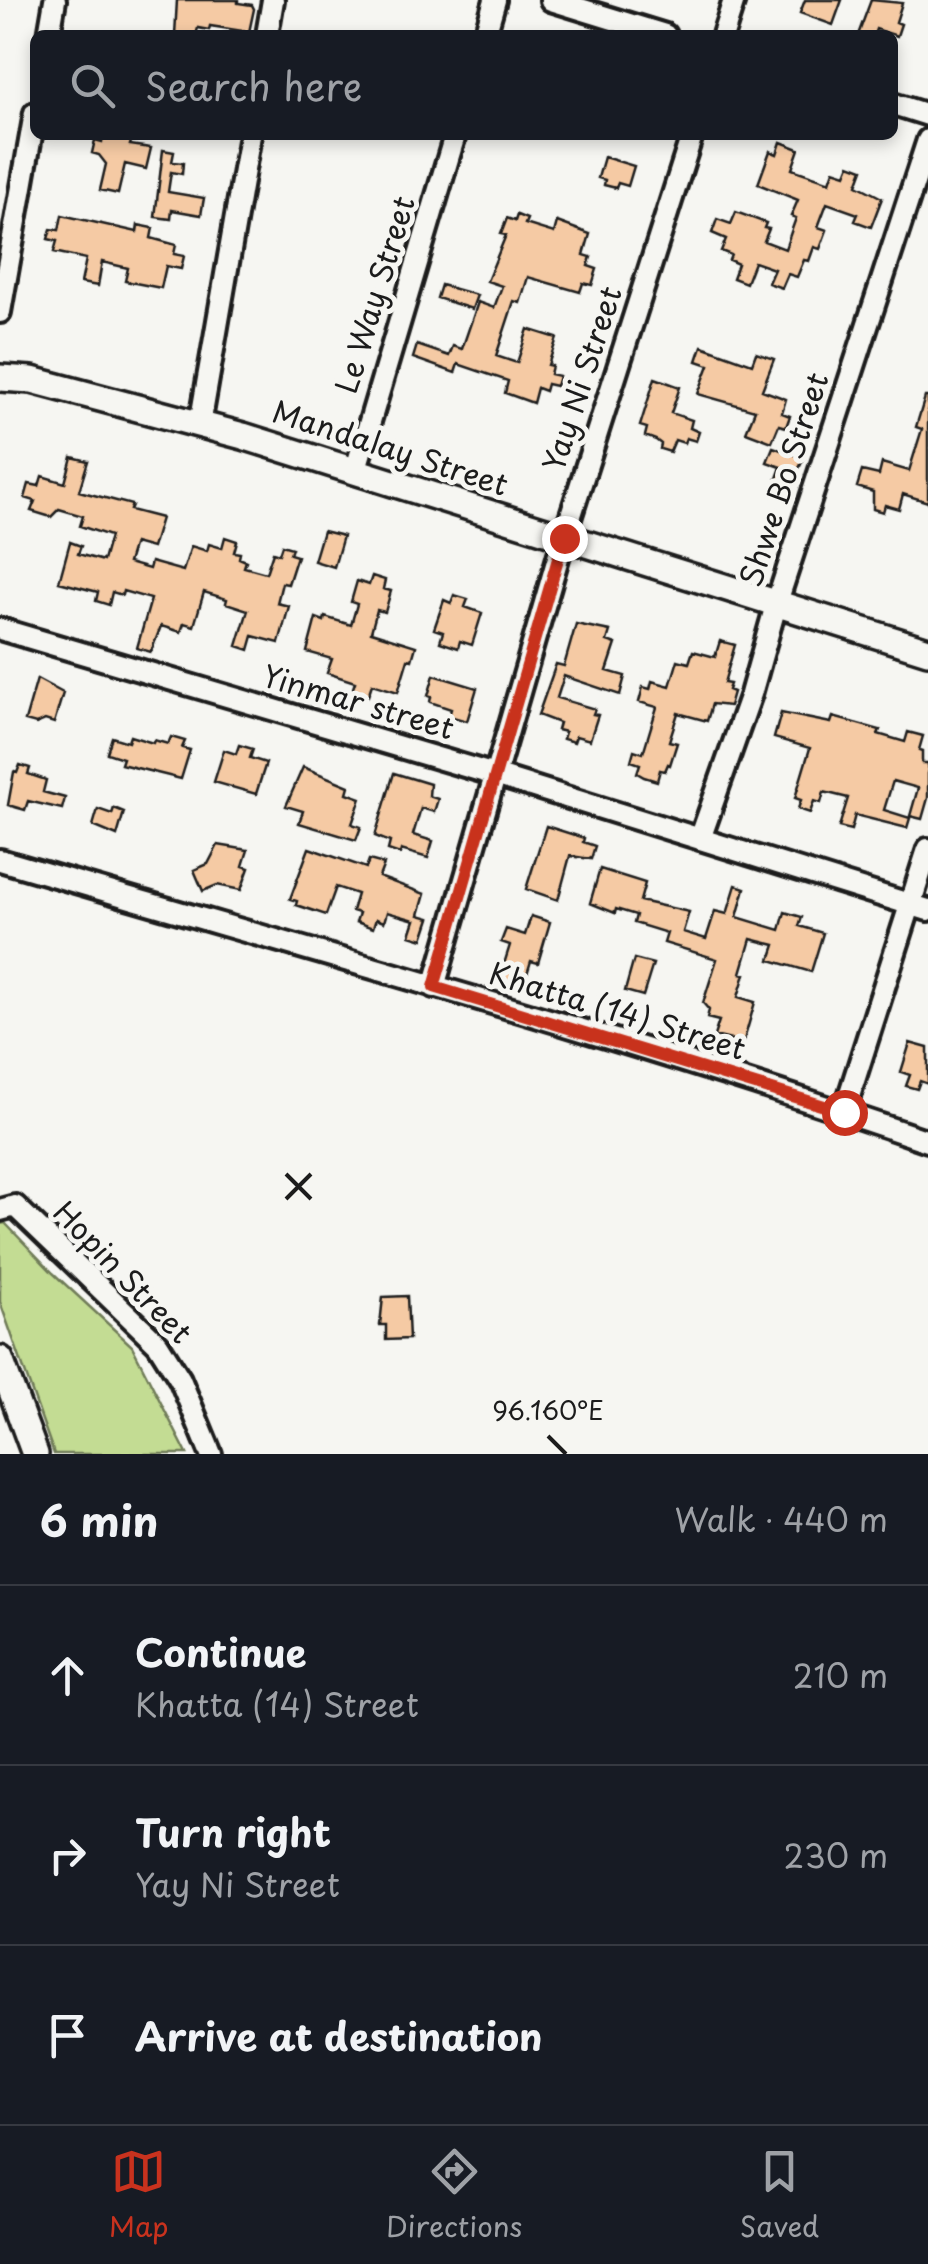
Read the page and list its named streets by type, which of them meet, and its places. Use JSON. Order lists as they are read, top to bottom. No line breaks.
{"streets":{"main road":["Mandalay Street"],"street":["Le Way Street","Yay Ni Street","Shwe Bo Street","Yinmar street","Khatta (14) Street","Hopin Street"]},"crossings":[["Le Way Street","Mandalay Street"],["Yay Ni Street","Mandalay Street"],["Yay Ni Street","Yinmar street"],["Yay Ni Street","Khatta (14) Street"],["Mandalay Street","Shwe Bo Street"],["Shwe Bo Street","Yinmar street"]],"page":{"search":"Search here","heading":["6 min","Walk · 440 m"],"list":[["Continue","Khatta (14) Street","210 m"],["Turn right","Yay Ni Street","230 m"],"Arrive at destination"],"nav":["Map","Directions","Saved"]},"coordinates":["96.160°E"]}
